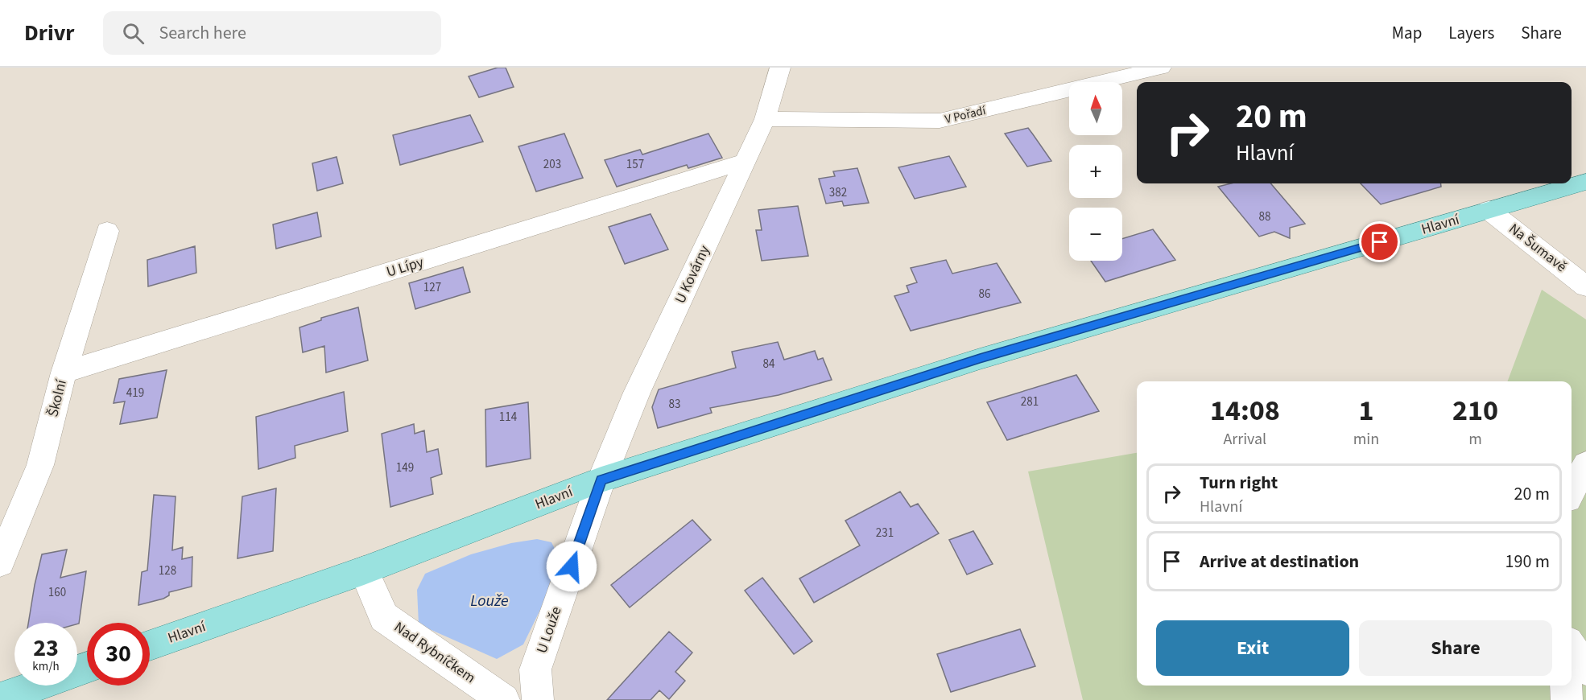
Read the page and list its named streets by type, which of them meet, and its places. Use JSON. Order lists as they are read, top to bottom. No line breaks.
{"streets":{"main road":["Hlavní"],"street":["V Pořadí","Na Šumavě","U Lípy","U Kovárny","Školní","U Louže","Nad Rybníčkem"]},"crossings":[["V Pořadí","U Kovárny"],["Hlavní","Na Šumavě"],["Hlavní","U Kovárny"],["Hlavní","U Louže"],["Hlavní","Nad Rybníčkem"],["U Lípy","U Kovárny"],["U Lípy","Školní"],["U Kovárny","U Louže"]],"water":["Louže"],"house_numbers":["203","157","382","88","127","86","84","419","281","83","114","149","231","128","160"],"north":"top","page":{"header":"Drivr","search":"Search here","nav":["Map","Layers","Share"],"map_buttons":["+","−"],"turn":["20 m","Hlavní"],"eta":["14:08","Arrival","1","min","210","m"],"list":[{"name":"Turn right","note":"Hlavní","value":"20 m"},{"name":"Arrive at destination","value":"190 m"}],"buttons":["Exit","Share"],"speed":"23 km/h","limit":"30"}}
